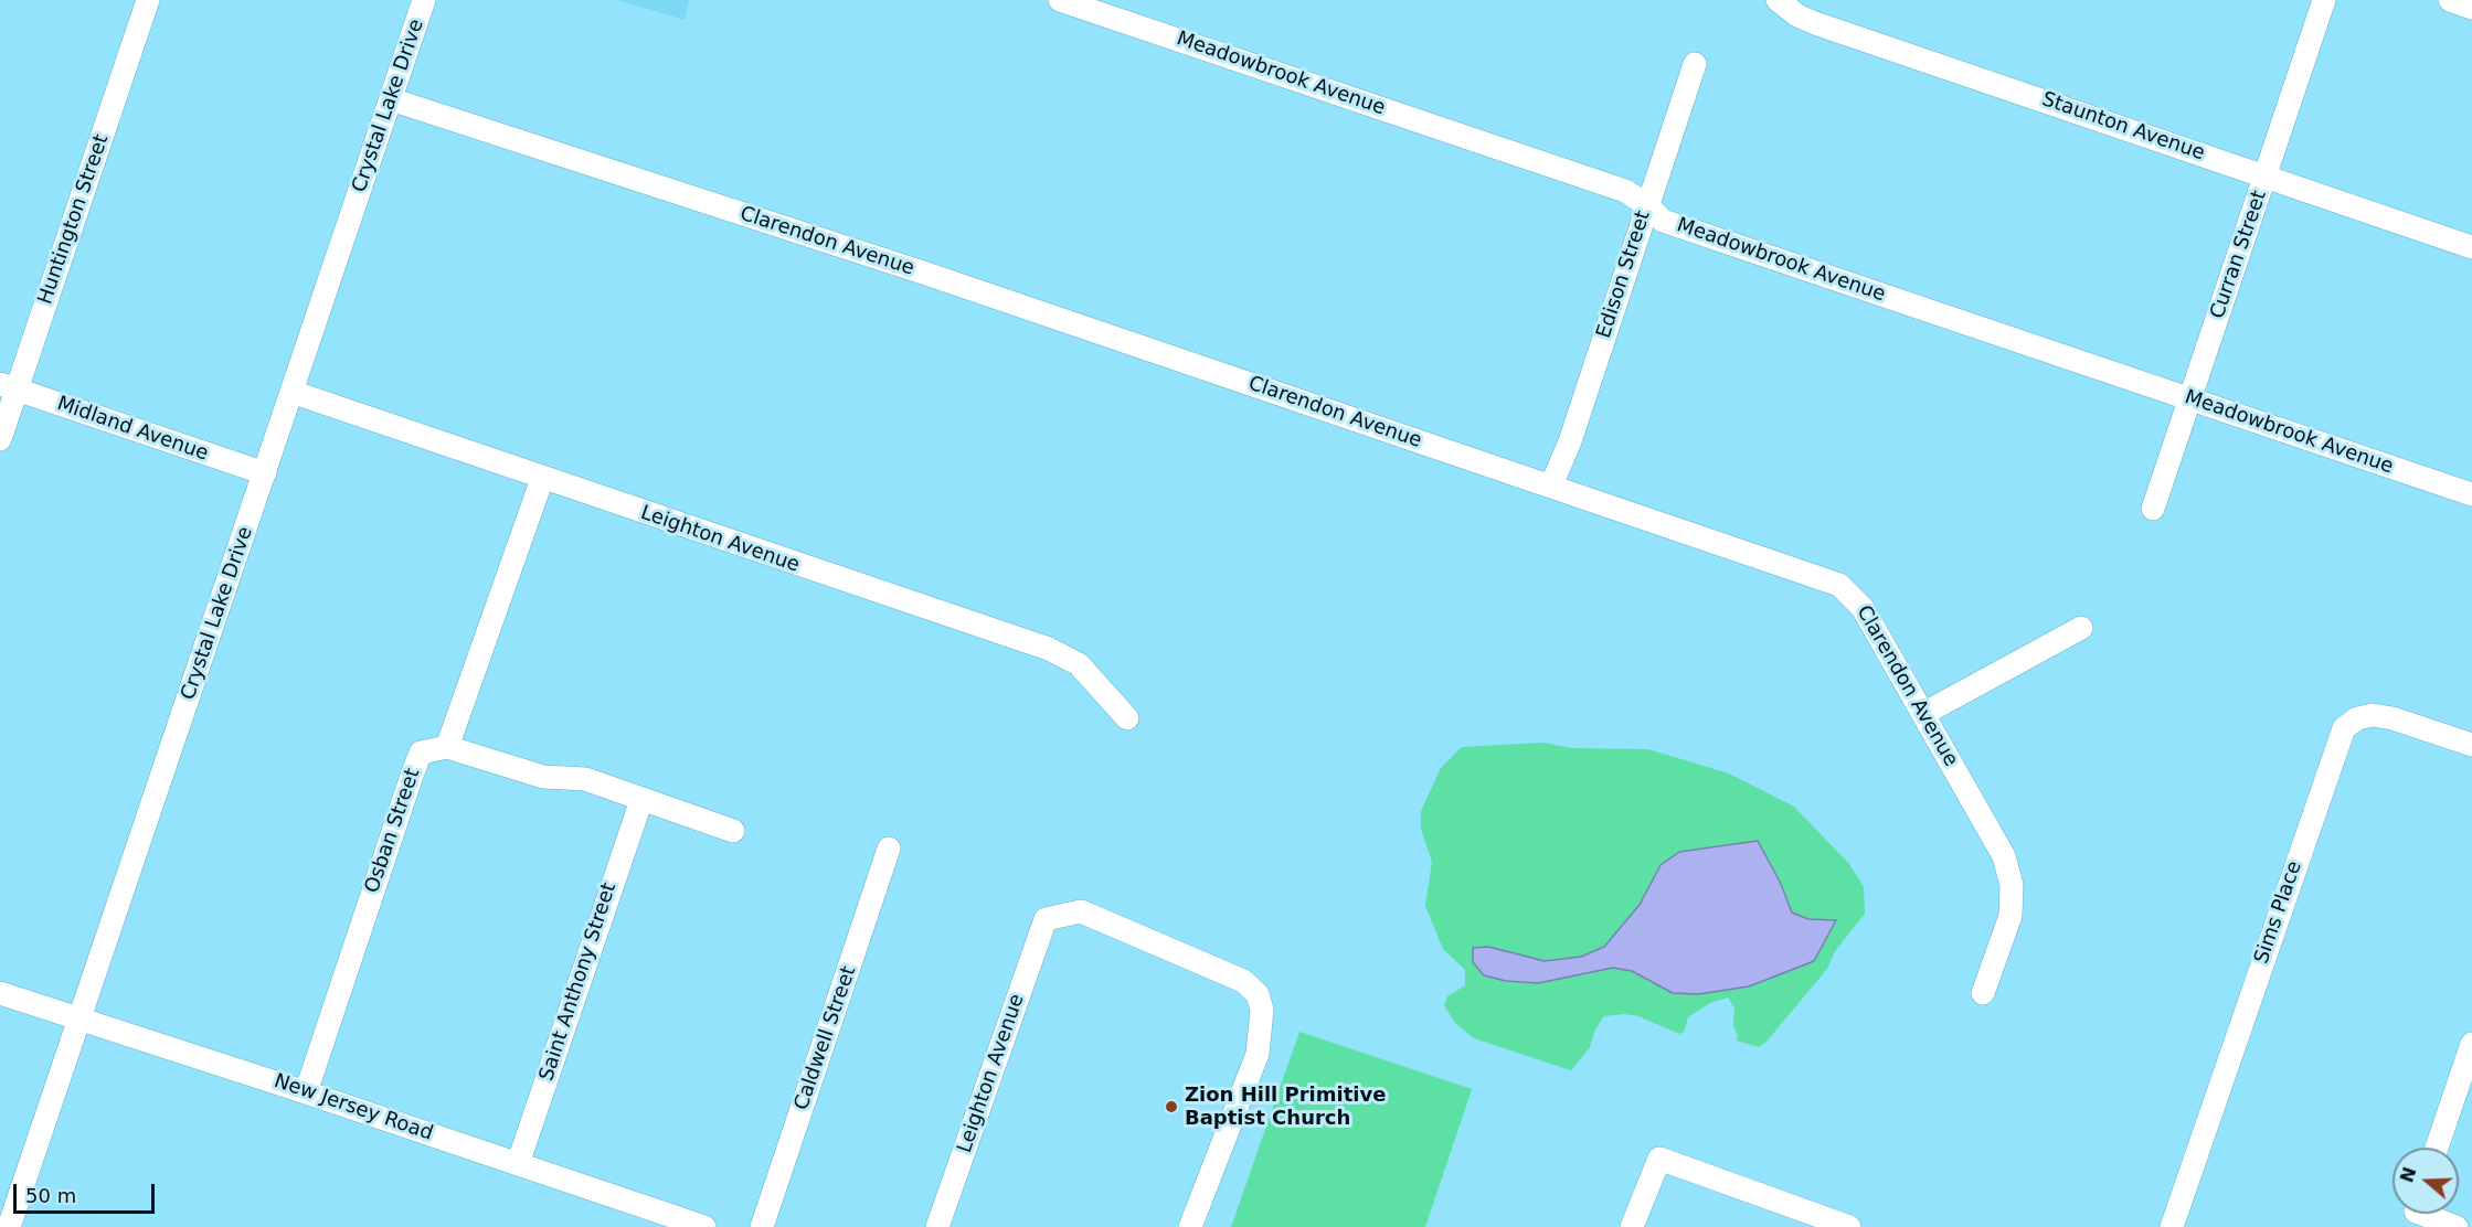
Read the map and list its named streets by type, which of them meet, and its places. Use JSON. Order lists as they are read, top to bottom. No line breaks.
{"streets":{"street":["Meadowbrook Avenue","Crystal Lake Drive","Staunton Avenue","Huntington Street","Clarendon Avenue","Curran Street","Edison Street","Midland Avenue","Leighton Avenue","Osban Street","Sims Place","Saint Anthony Street","Caldwell Street","New Jersey Road"]},"crossings":[["Meadowbrook Avenue","Curran Street"],["Meadowbrook Avenue","Edison Street"],["Crystal Lake Drive","Clarendon Avenue"],["Crystal Lake Drive","Midland Avenue"],["Crystal Lake Drive","Leighton Avenue"],["Crystal Lake Drive","New Jersey Road"],["Staunton Avenue","Curran Street"],["Huntington Street","Midland Avenue"],["Clarendon Avenue","Edison Street"],["Osban Street","New Jersey Road"],["Saint Anthony Street","New Jersey Road"]],"places":["Zion Hill Primitive Baptist Church"],"scale_bar":"50 m","north":"left"}
